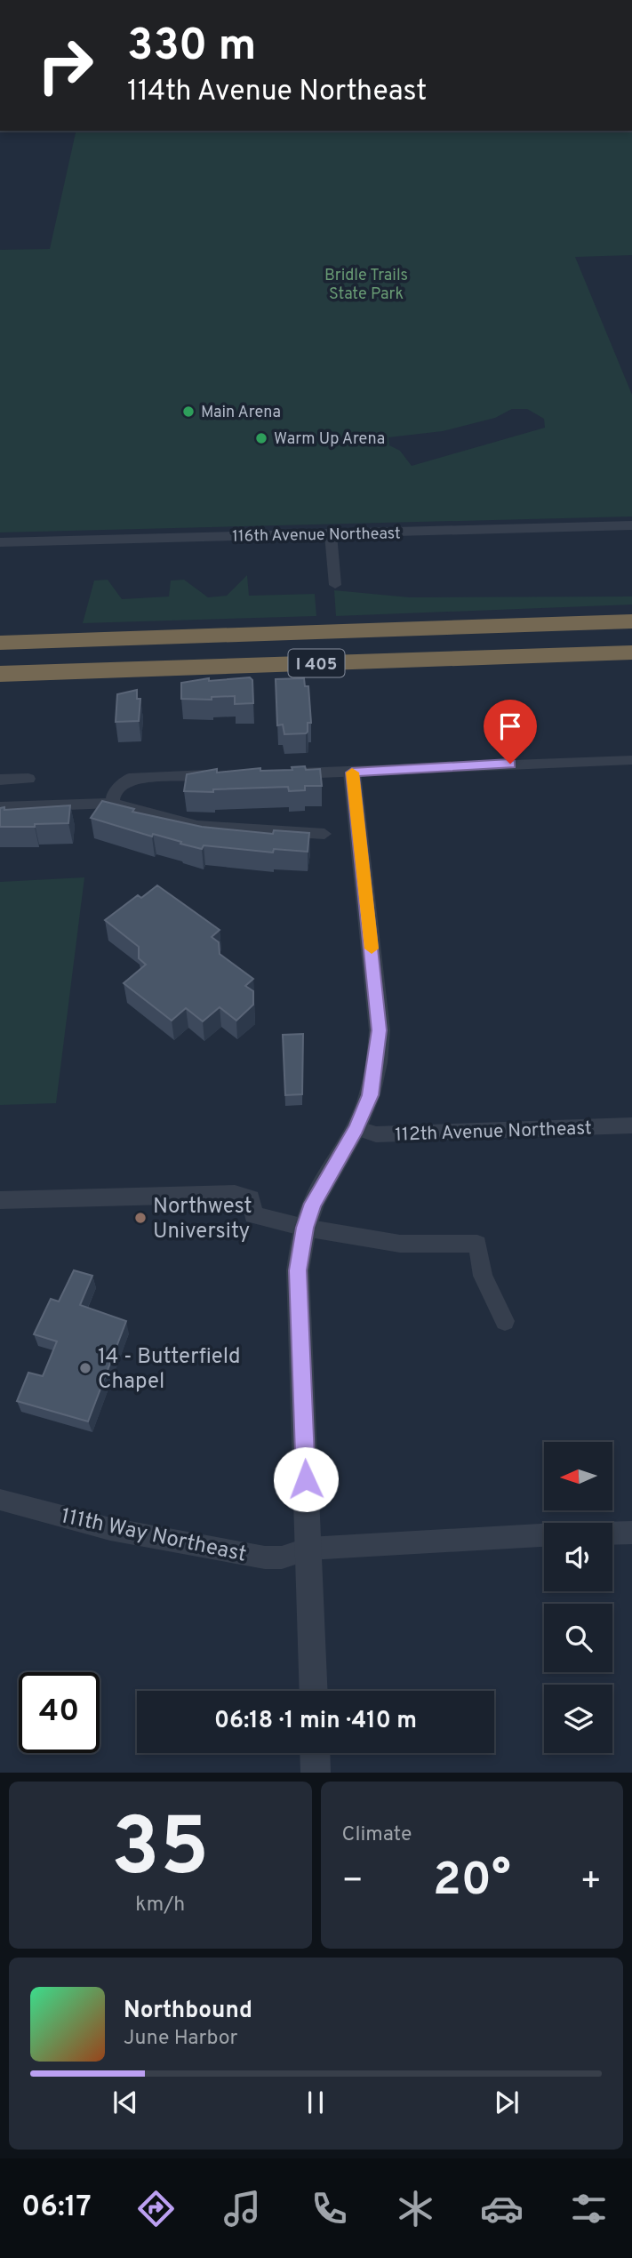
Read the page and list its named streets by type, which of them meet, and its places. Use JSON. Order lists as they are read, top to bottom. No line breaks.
{"streets":{"highway":["I 405"],"street":["116th Avenue Northeast","112th Avenue Northeast","111th Way Northeast"]},"parks":["Bridle Trails State Park"],"places":["Main Arena","Warm Up Arena","Northwest University","14 - Butterfield Chapel"],"north":"left","page":{"turn":["330 m","114th Avenue Northeast"],"limit":"40","trip":"06:18 · 1 min · 410 m","tile":[["35","km/h"],"Climate"],"heat":["−","20°","+"],"song":["Northbound","June Harbor"],"tabs":"06:17"}}
